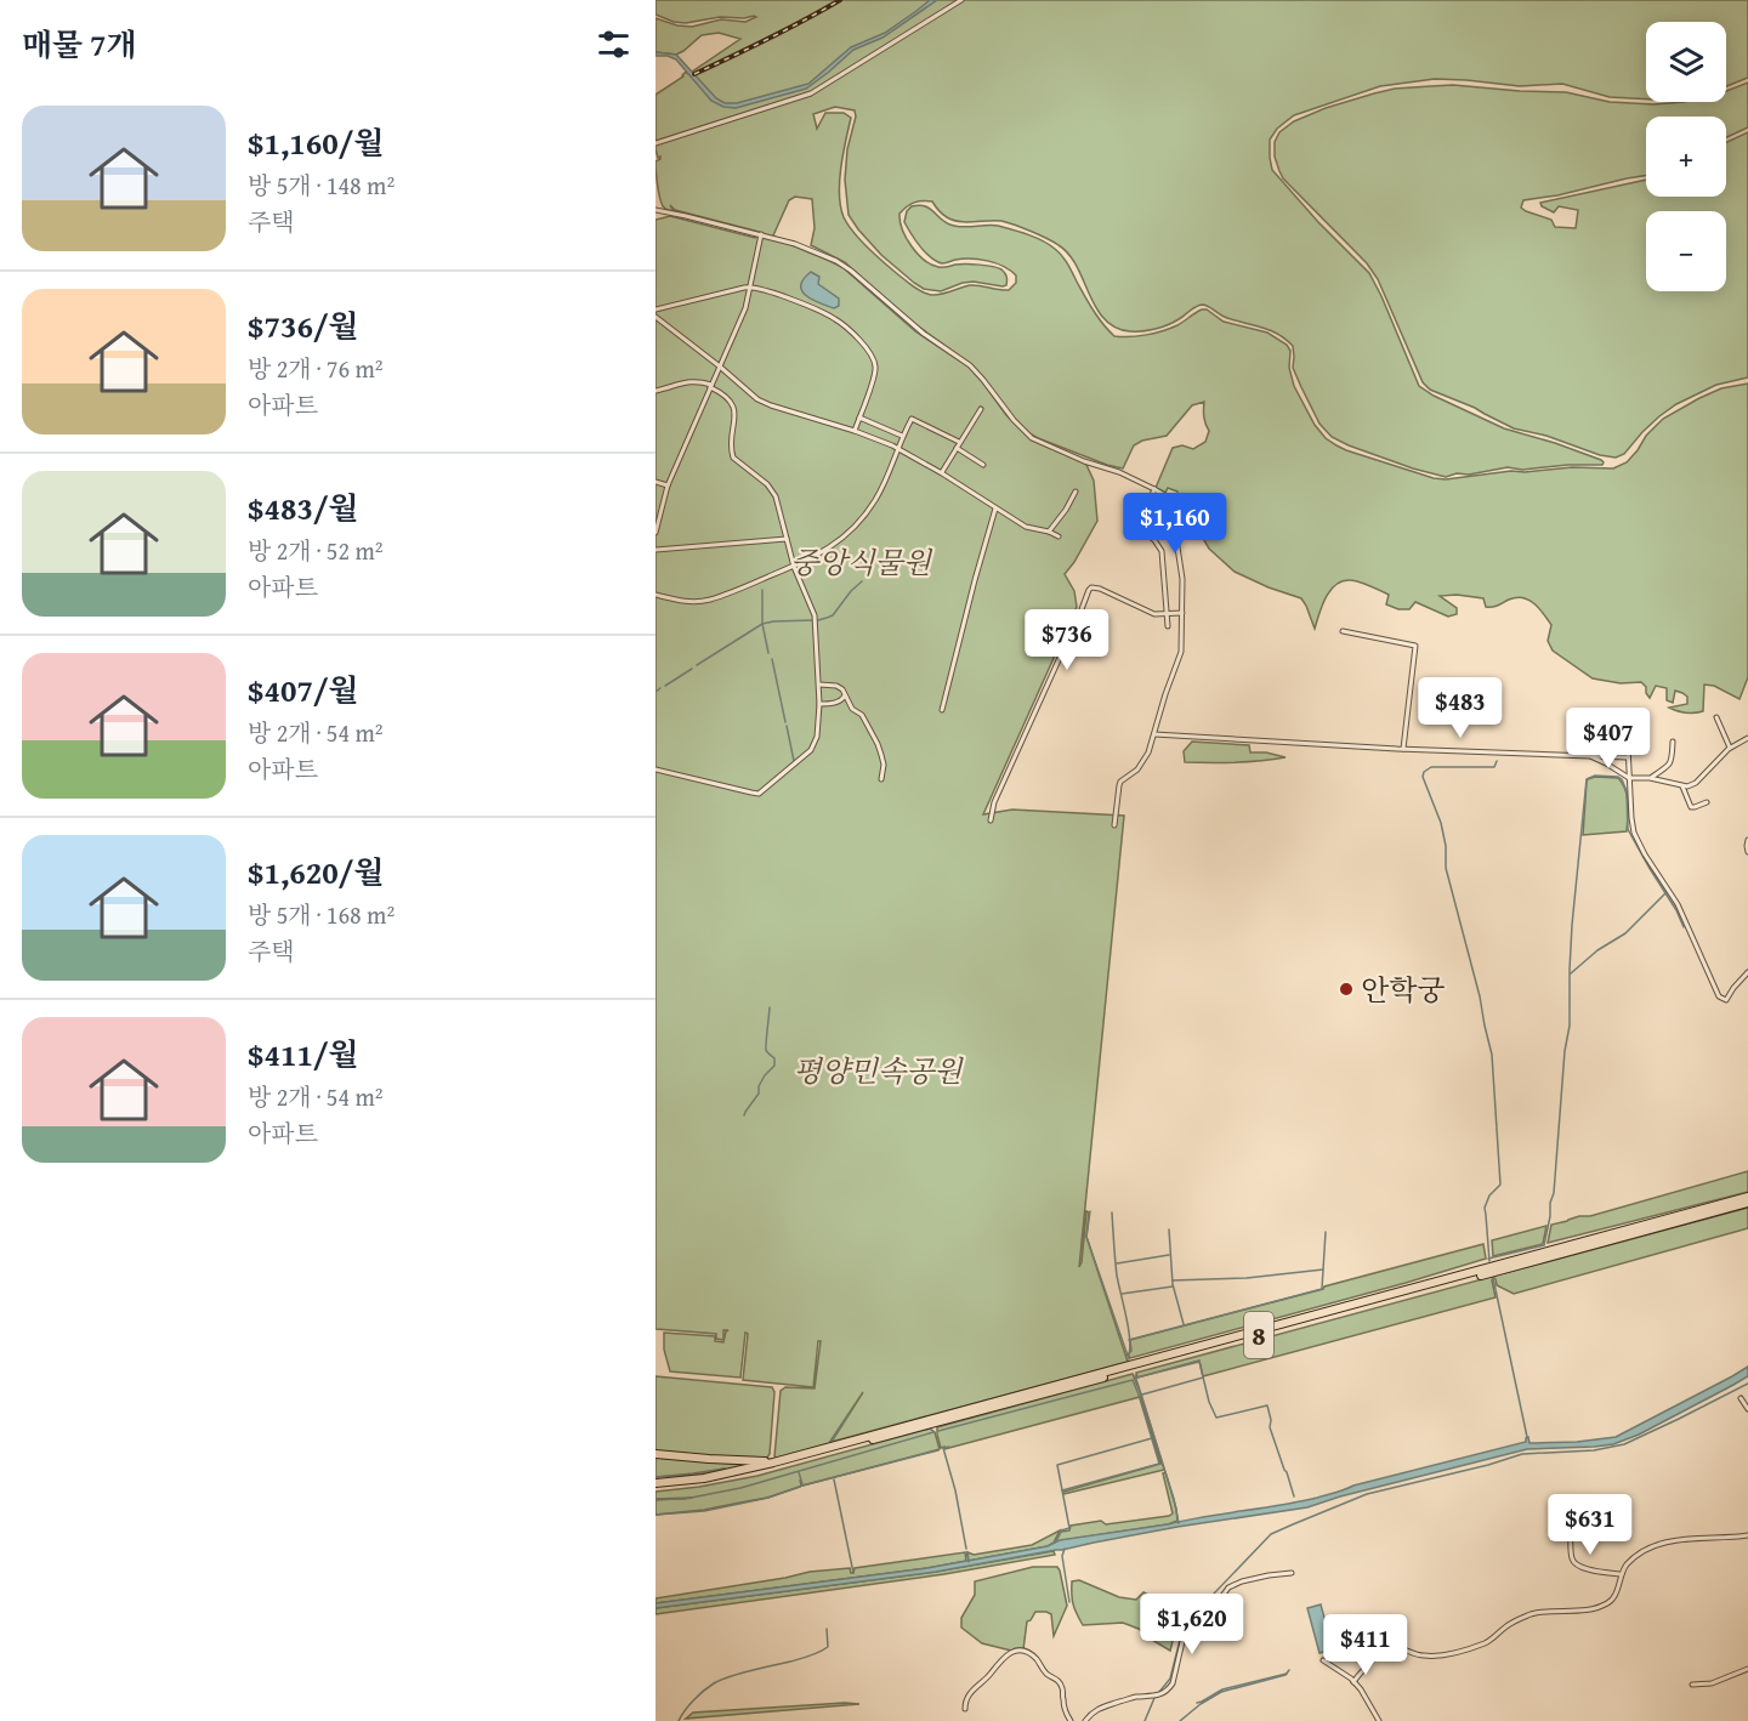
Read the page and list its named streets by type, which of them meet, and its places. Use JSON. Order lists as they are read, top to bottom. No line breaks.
{"streets":{"highway":["8"]},"parks":["중앙식물원","평양민속공원"],"places":["안학궁"],"page":{"heading":"매물 7개","map_buttons":["+","−"],"list":[{"name":"$1,160/월","note":"방 5개 · 148 m² · 주택"},{"name":"$736/월","note":"방 2개 · 76 m² · 아파트"},{"name":"$483/월","note":"방 2개 · 52 m² · 아파트"},{"name":"$407/월","note":"방 2개 · 54 m² · 아파트"},{"name":"$1,620/월","note":"방 5개 · 168 m² · 주택"},{"name":"$411/월","note":"방 2개 · 54 m² · 아파트"}],"price":["$1,160","$736","$483","$407","$631","$1,620","$411"]}}
